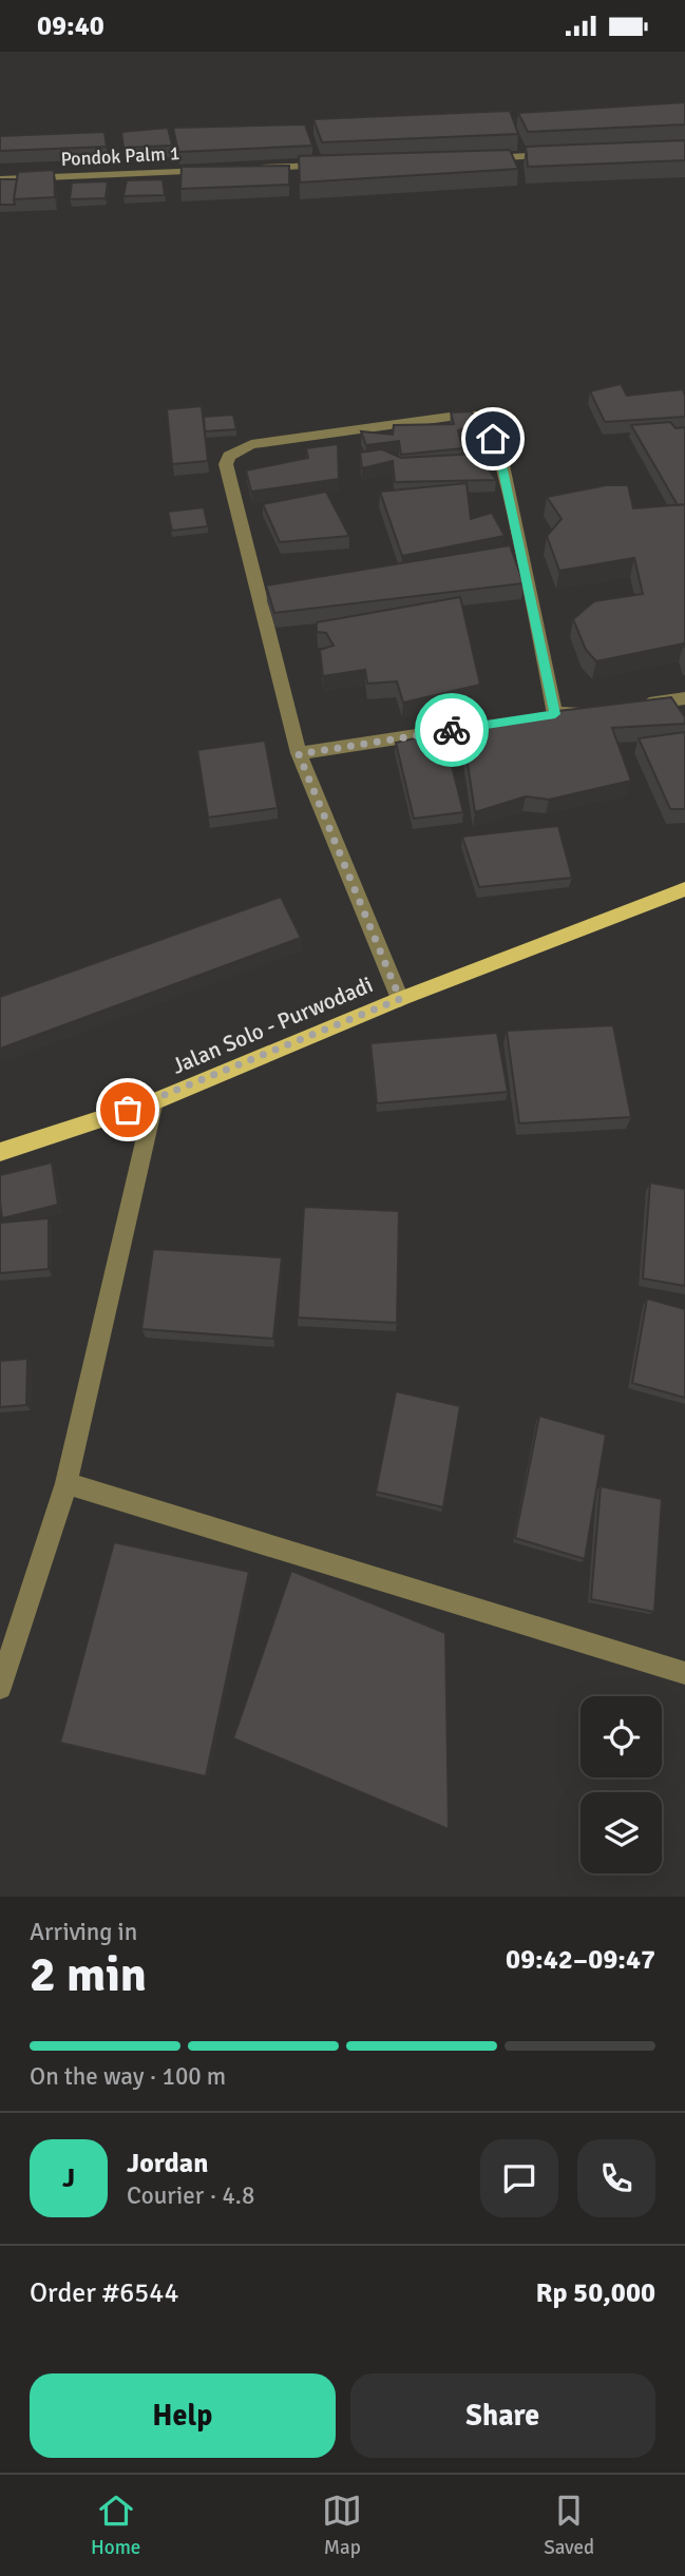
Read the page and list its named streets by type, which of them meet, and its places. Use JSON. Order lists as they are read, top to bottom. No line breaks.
{"streets":{"main road":["Jalan Solo - Purwodadi"],"street":["Pondok Palm 1"]},"page":{"status":"09:40","heading":["2 min","Arriving in","09:42–09:47"],"panel":["Jordan","Courier · 4.8","Order #6544","Rp 50,000"],"bar":"On the way · 100 m","round":"J","buttons":["Help","Share"],"tabs":["Home","Map","Saved"]}}
